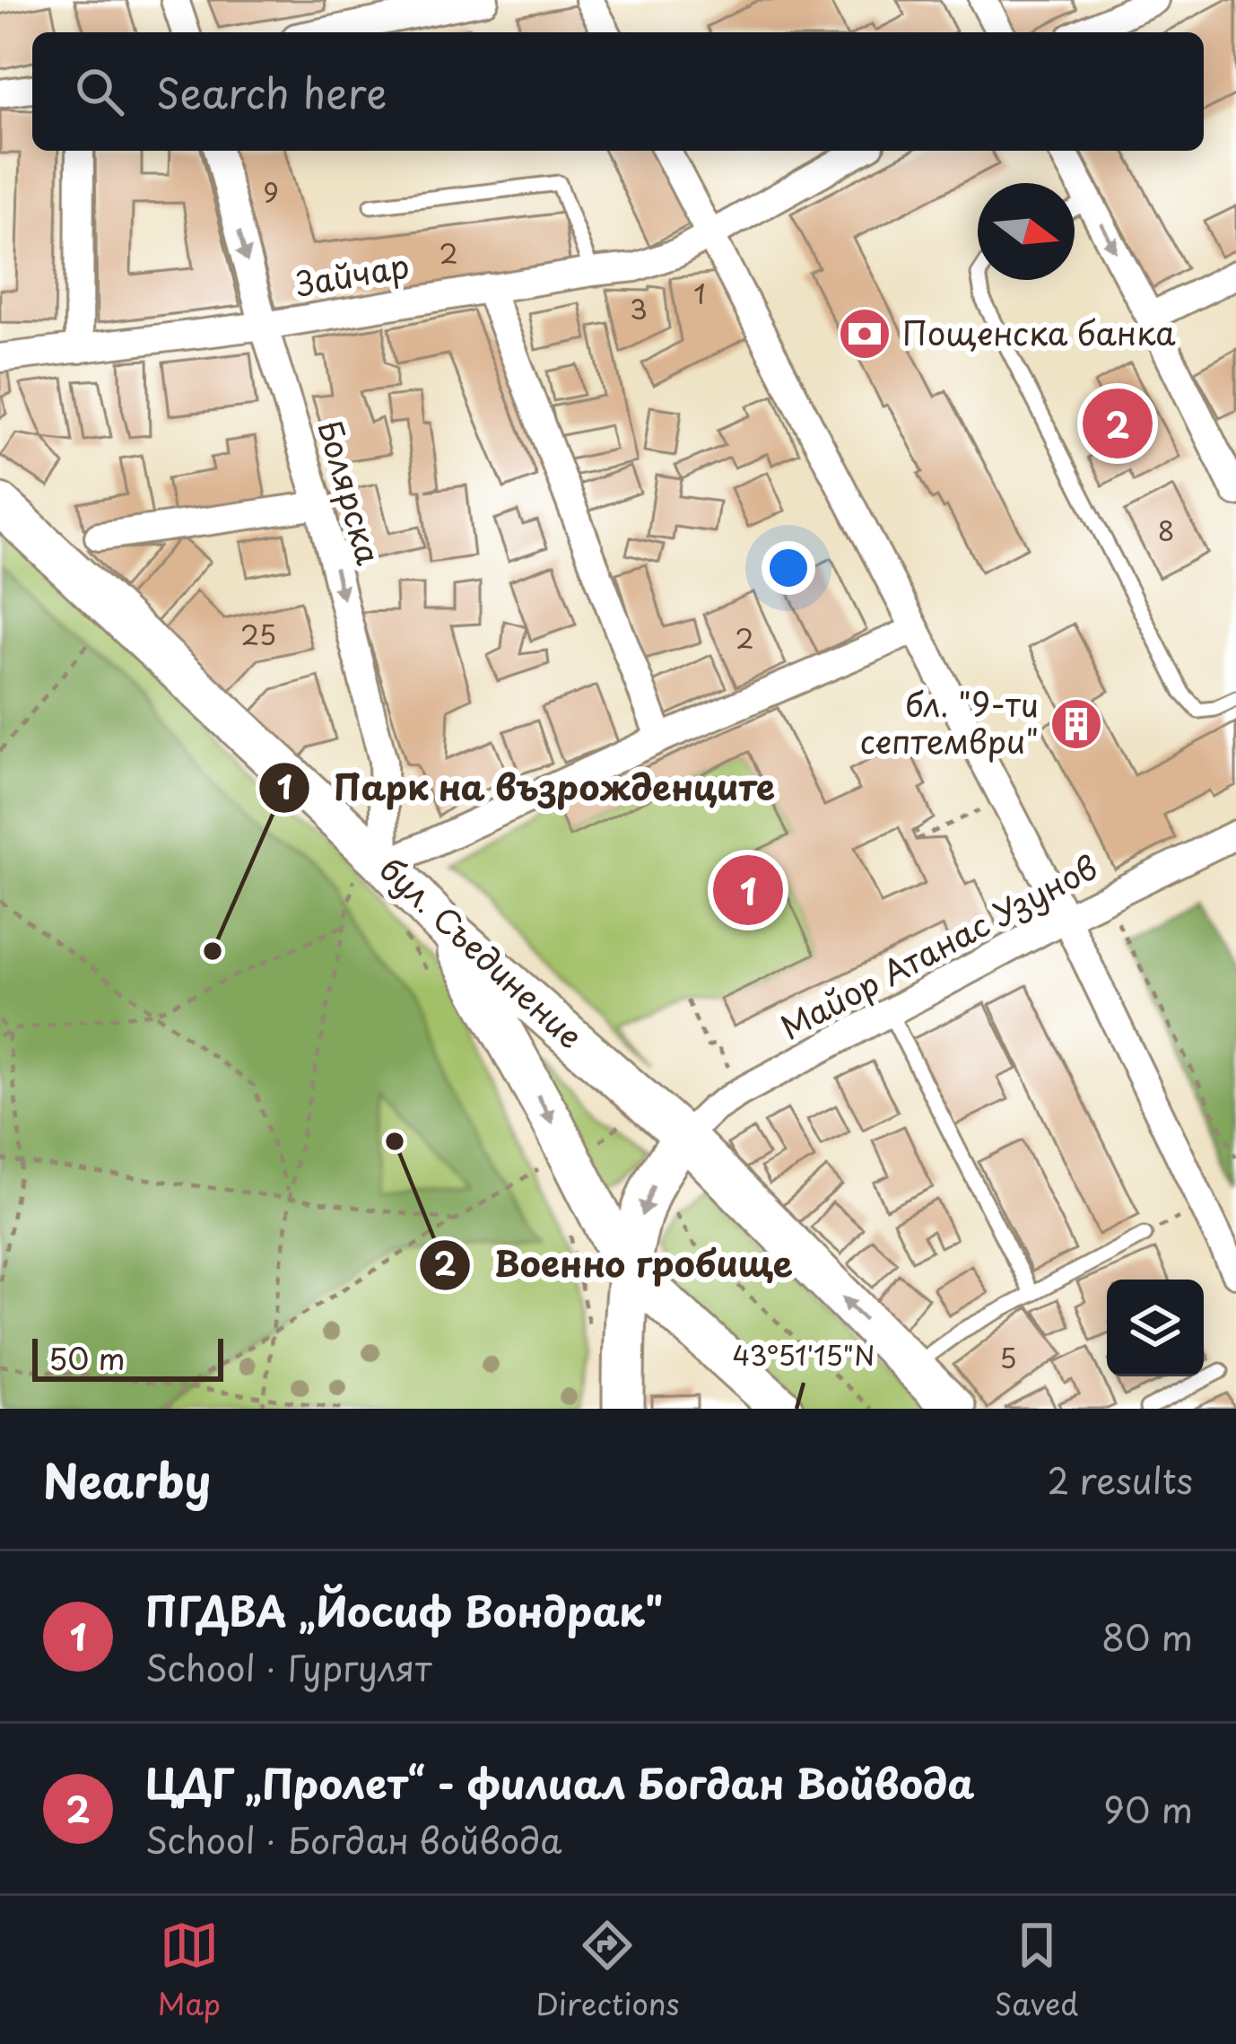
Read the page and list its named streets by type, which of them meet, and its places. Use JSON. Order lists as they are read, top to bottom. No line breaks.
{"streets":{"main road":["бул. Съединение"],"street":["Зайчар","Болярска","Майор Атанас Узунов"]},"crossings":[["Зайчар","Болярска"],["Болярска","бул. Съединение"],["Майор Атанас Узунов","бул. Съединение"]],"places":{"bank":["Пощенска банка"],"building":["бл. \"9-ти септември\""],"other":["Парк на възрожденците","Военно гробище"]},"house_numbers":["9","2","1","3","8","25","2","5"],"scale_bar":"50 m","north":"right","page":{"search":"Search here","pins":["2","1"],"scale":"50 m","heading":["Nearby","2 results"],"list":[{"mark":"1","name":"ПГДВА „Йосиф Вондрак\"","note":"School · Гургулят","value":"80 m"},{"mark":"2","name":"ЦДГ „Пролет“ - филиал Богдан Войвода","note":"School · Богдан войвода","value":"90 m"}],"nav":["Map","Directions","Saved"]},"coordinates":["43°51'15\"N"]}
